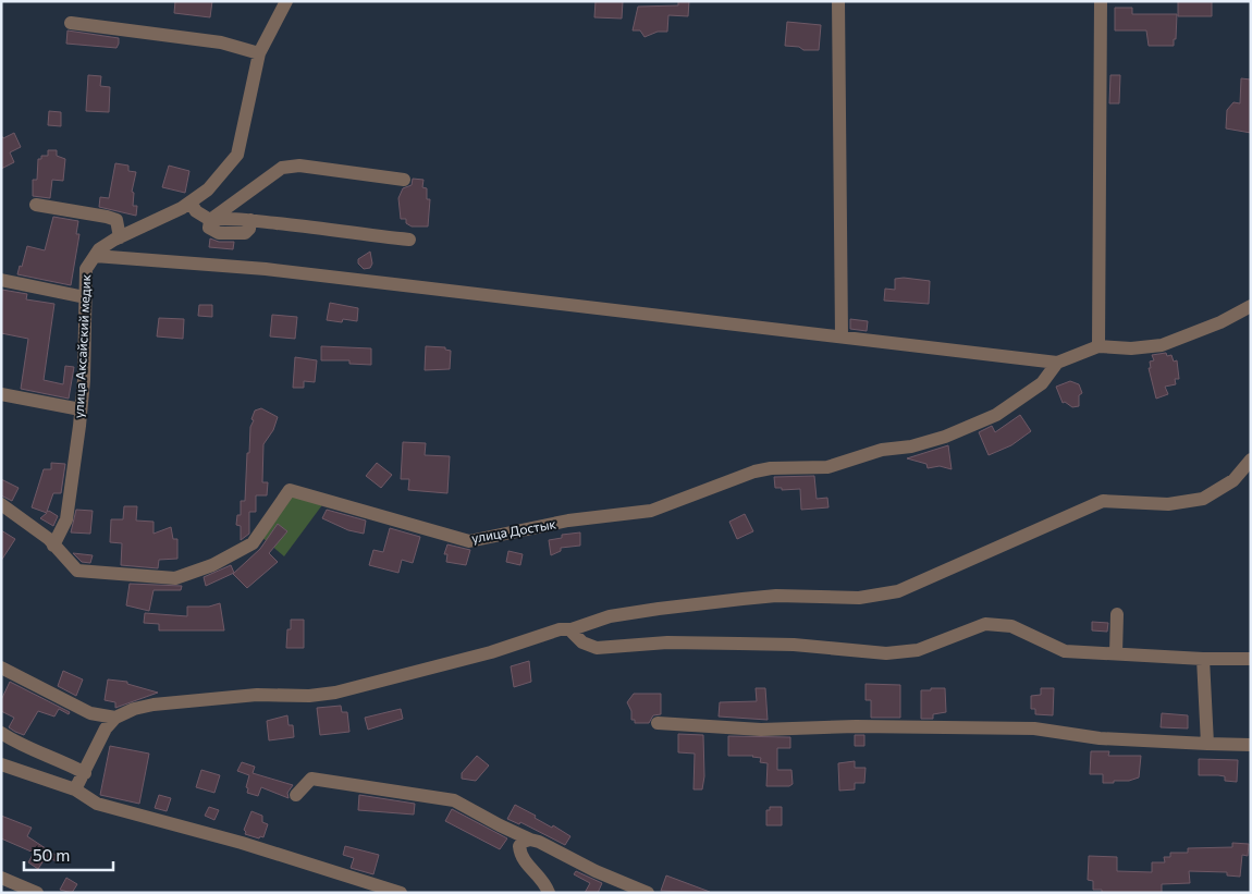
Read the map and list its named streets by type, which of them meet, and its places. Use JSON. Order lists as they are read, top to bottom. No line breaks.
{"streets":{"street":["улица Аксайский медик","улица Достык"]},"crossings":[["улица Аксайский медик","улица Достык"]],"scale_bar":"50 m"}
